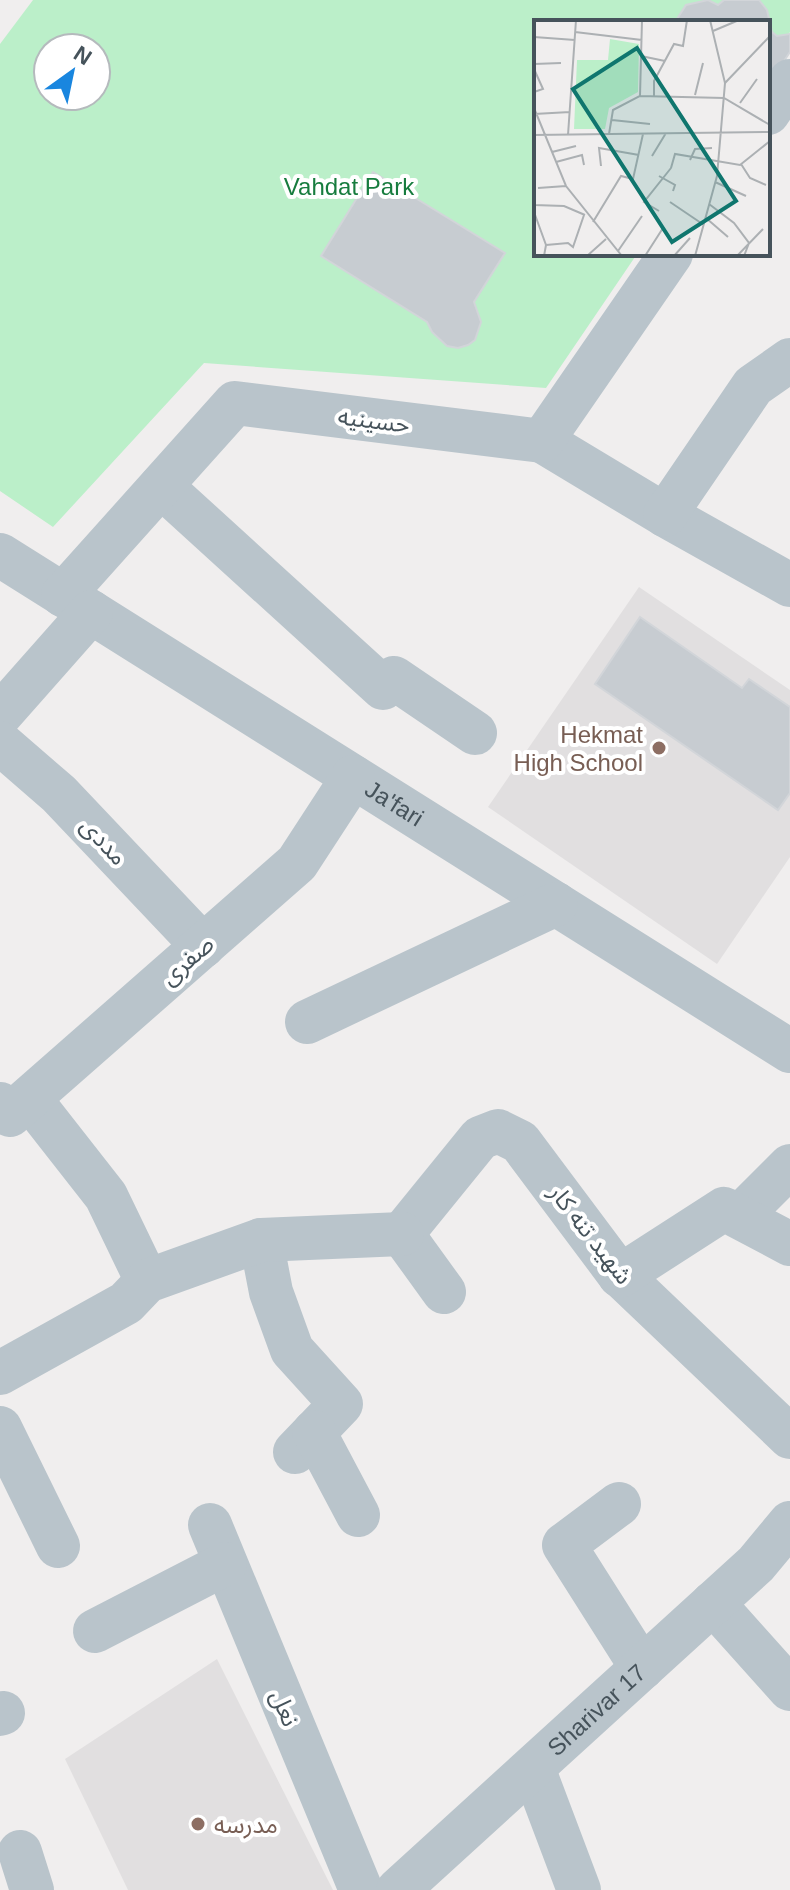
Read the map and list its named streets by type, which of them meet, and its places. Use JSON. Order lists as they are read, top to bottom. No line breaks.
{"streets":{"street":["حسینیه","Ja'fari","مددی","صفری","شهید تنه کار","نعل","Sharivar 17"]},"crossings":[["حسینیه","Ja'fari"],["Ja'fari","صفری"],["مددی","صفری"]],"parks":["Vahdat Park"],"places":["Hekmat High School","مدرسه"],"north":"top right"}
